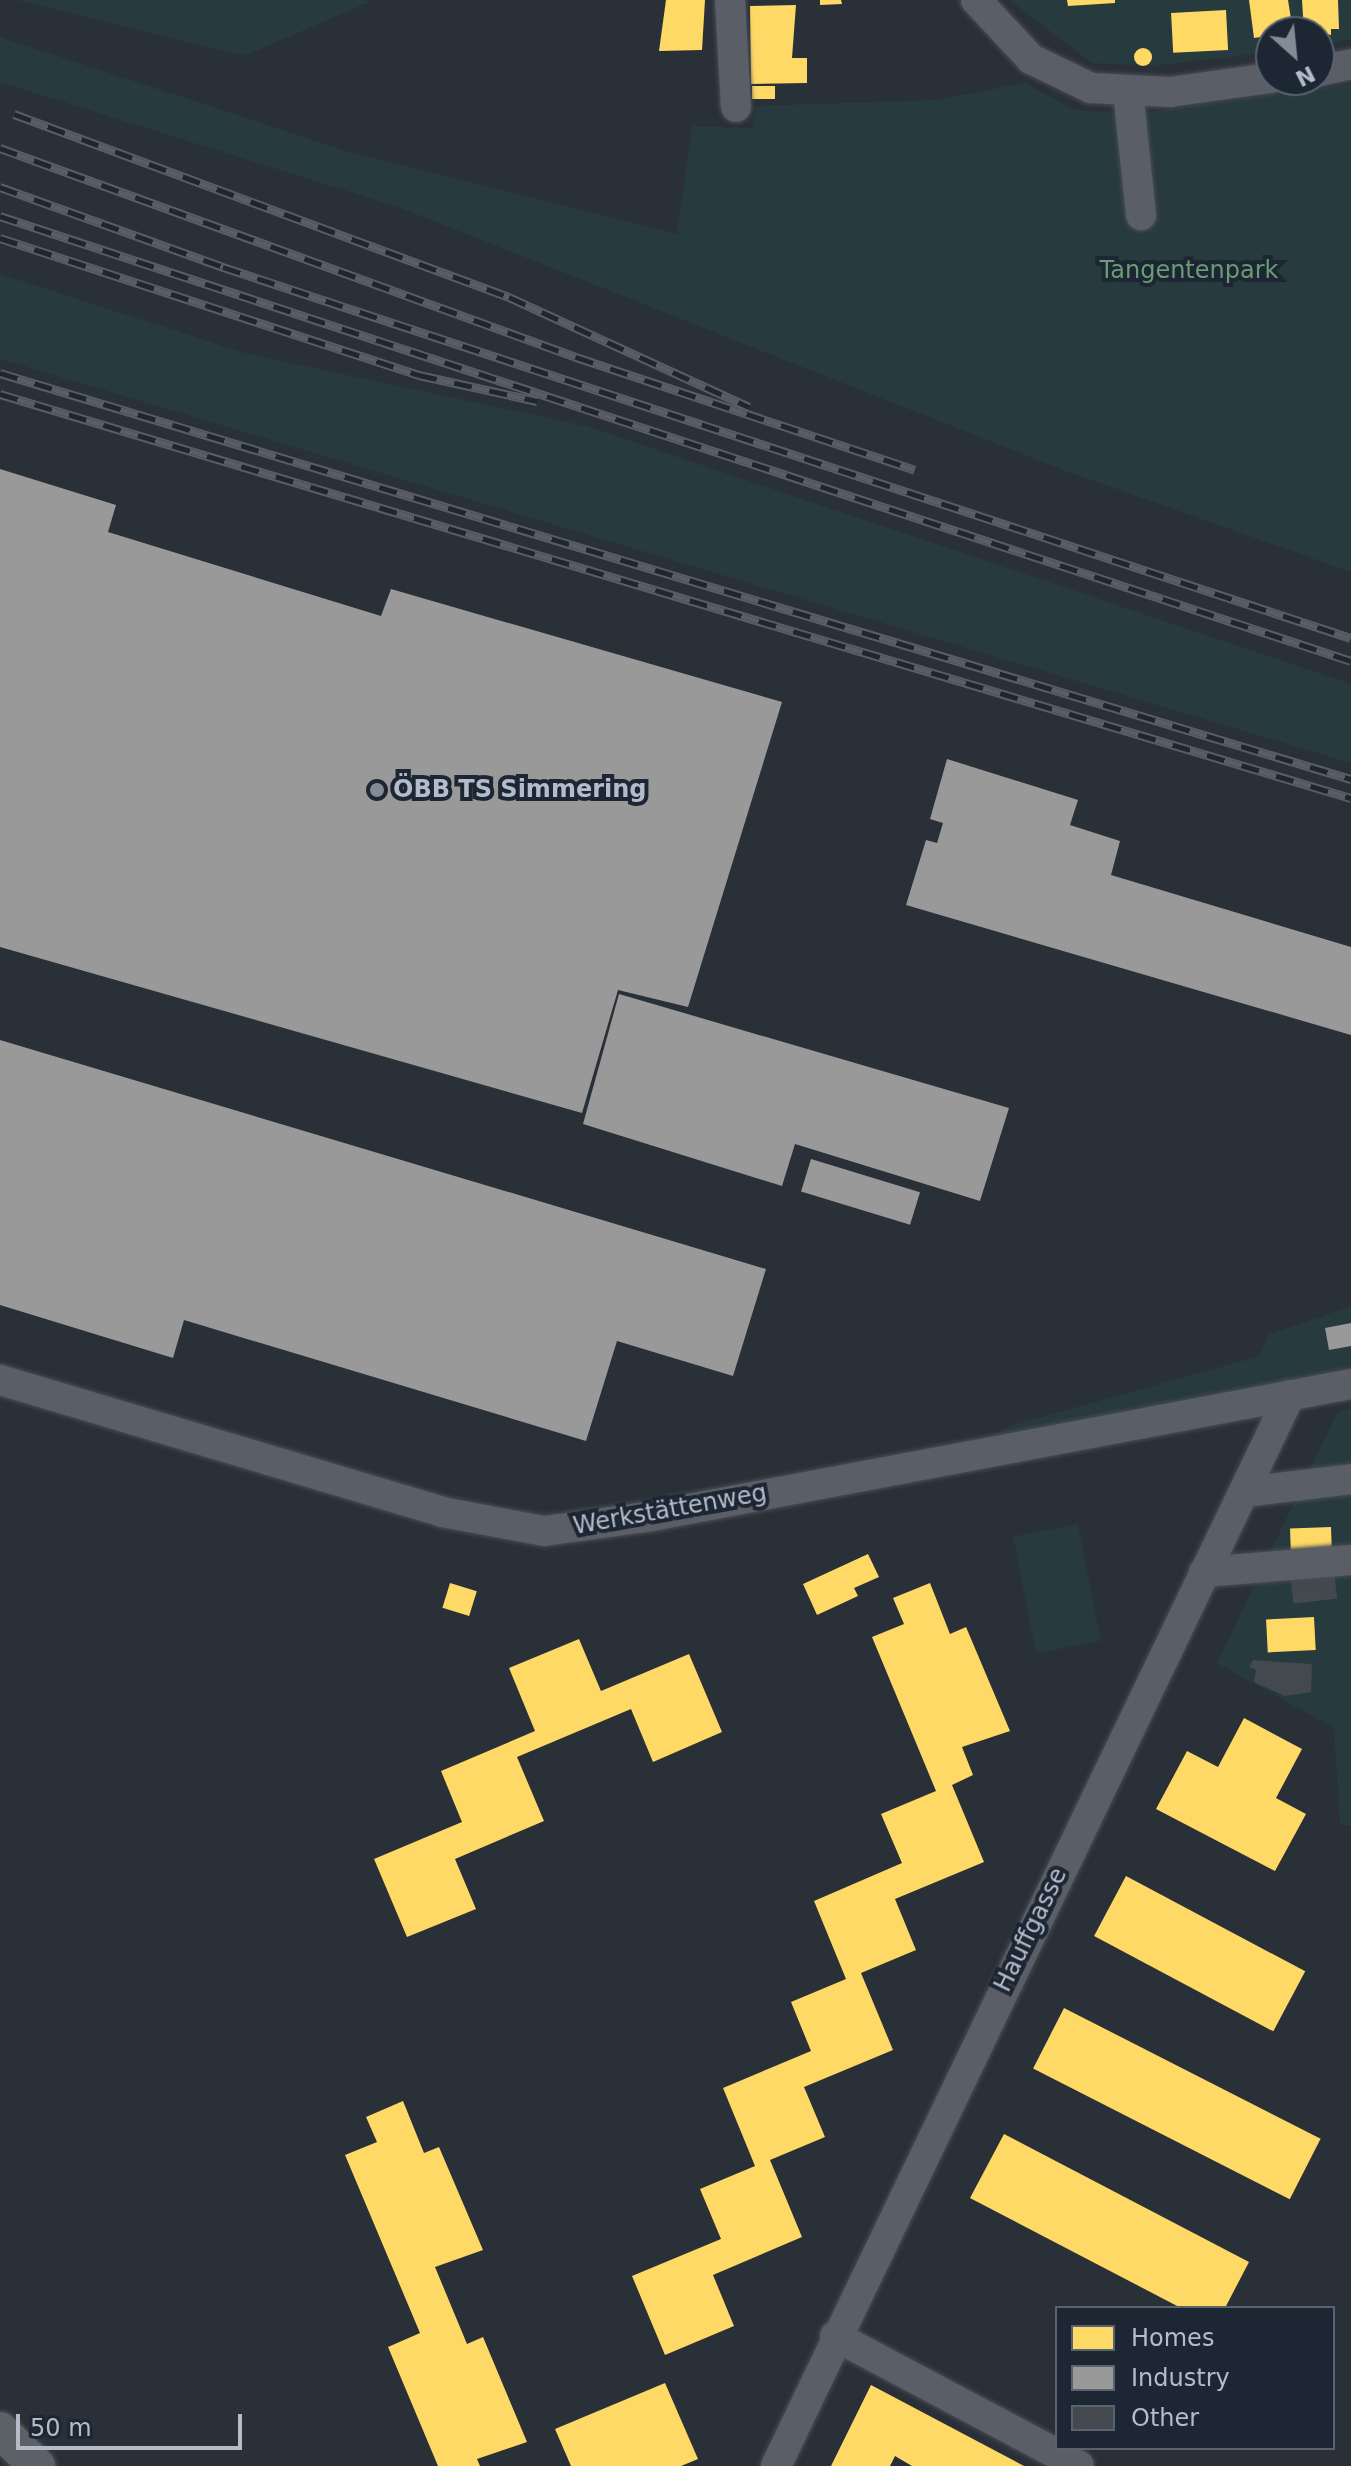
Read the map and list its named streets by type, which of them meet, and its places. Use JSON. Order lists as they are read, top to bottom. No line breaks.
{"streets":{"street":["Werkstättenweg","Hauffgasse"]},"crossings":[["Werkstättenweg","Hauffgasse"]],"parks":["Tangentenpark"],"places":["ÖBB TS Simmering"],"legend":["Homes","Industry","Other"],"scale_bar":"50 m","north":"bottom right"}
